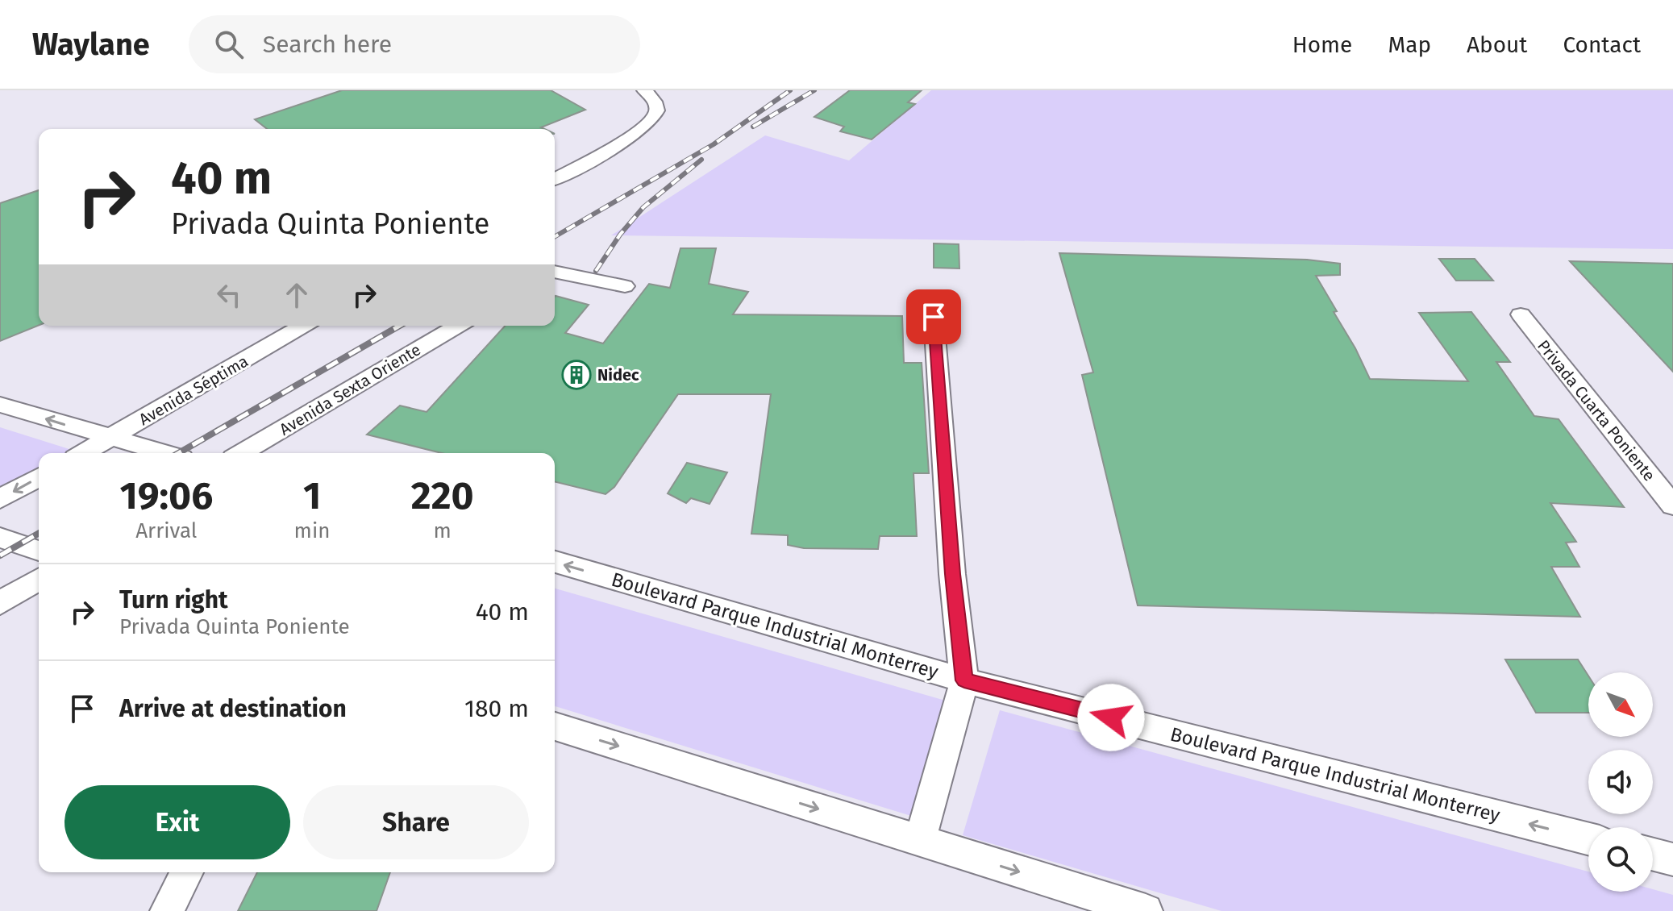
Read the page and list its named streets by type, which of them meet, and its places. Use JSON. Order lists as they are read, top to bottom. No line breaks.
{"streets":{"street":["Avenida Sexta Oriente","Avenida Séptima","Privada Cuarta Poniente","Boulevard Parque Industrial Monterrey"]},"places":{"building":["Nidec"]},"north":"bottom right","page":{"header":"Waylane","search":"Search here","nav":["Home","Map","About","Contact"],"turn":["40 m","Privada Quinta Poniente"],"eta":["19:06","Arrival","1","min","220","m"],"list":[{"name":"Turn right","note":"Privada Quinta Poniente","value":"40 m"},{"name":"Arrive at destination","value":"180 m"}],"buttons":["Exit","Share"]}}
